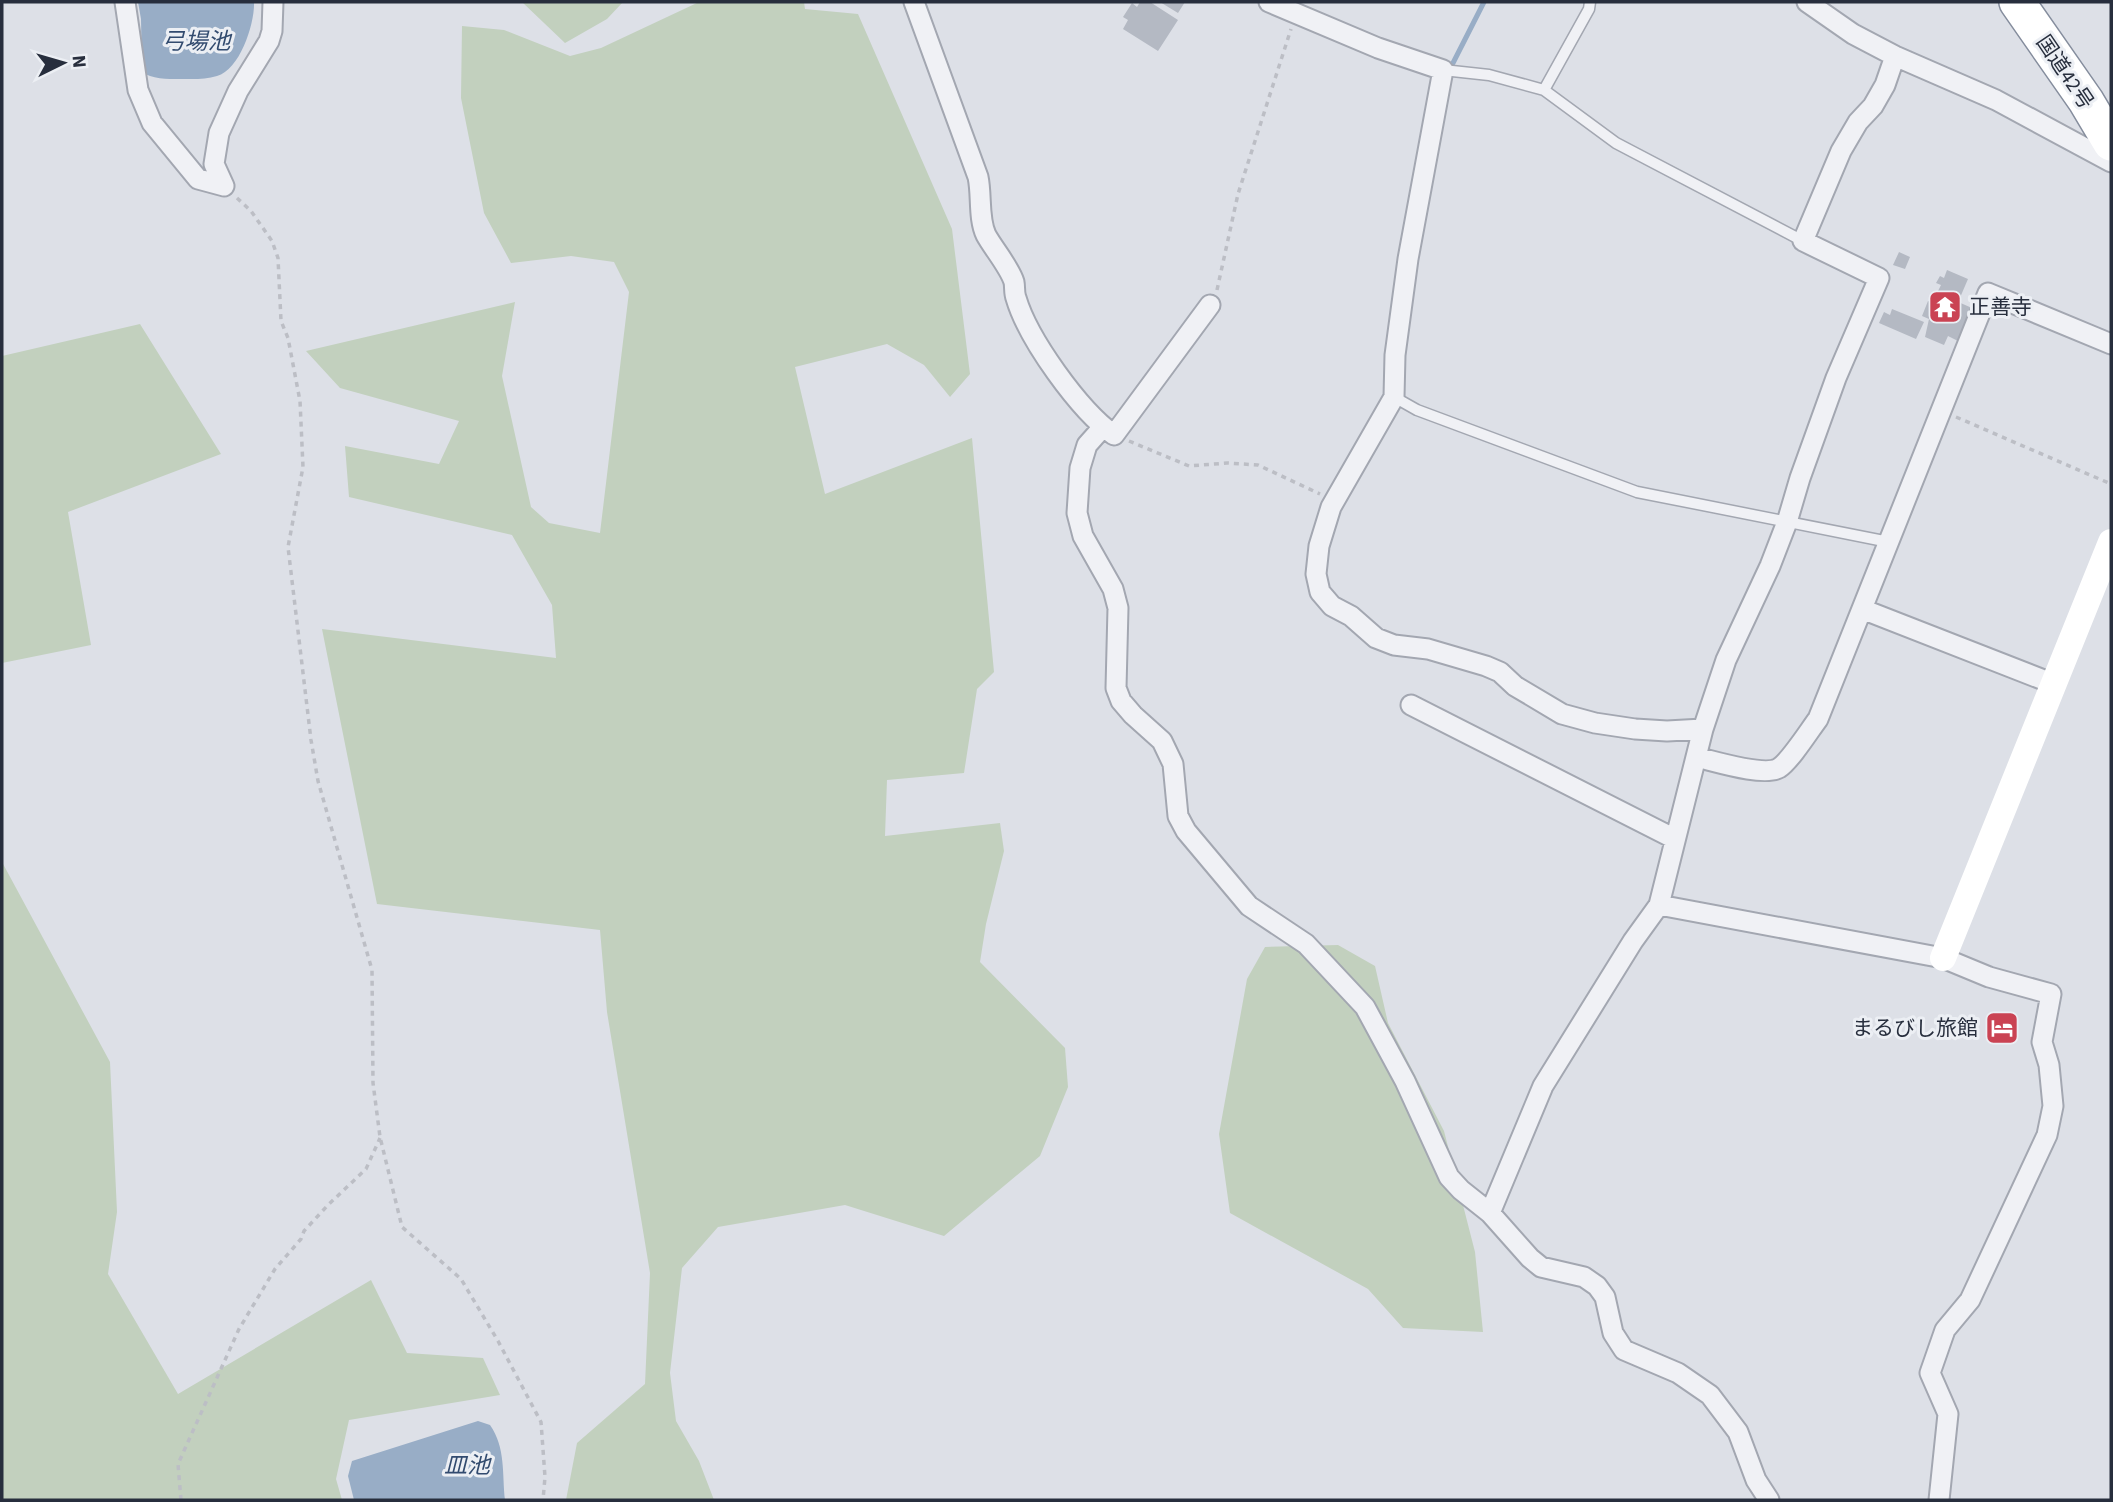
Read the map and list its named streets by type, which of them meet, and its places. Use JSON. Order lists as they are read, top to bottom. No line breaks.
{"streets":{"highway":["国道42号"]},"water":["弓場池","皿池"],"places":{"temple":["正善寺"],"hotel":["まるびし旅館"]},"north":"right"}
